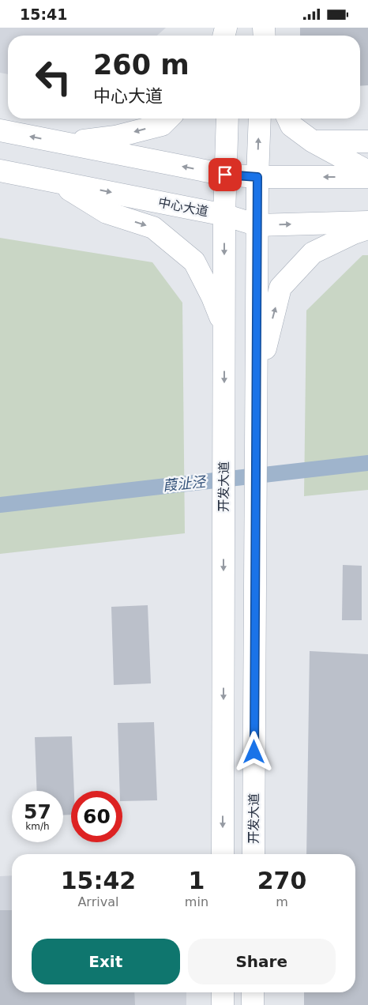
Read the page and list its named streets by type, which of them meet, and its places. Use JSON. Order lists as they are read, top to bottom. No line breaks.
{"streets":{"main road":["中心大道","开发大道"]},"crossings":[["中心大道","开发大道"]],"water":["葭沚泾"],"page":{"status":"15:41","turn":["260 m","中心大道"],"speed":"57 km/h","limit":"60","eta":["15:42","Arrival","1","min","270","m"],"buttons":["Exit","Share"]}}
